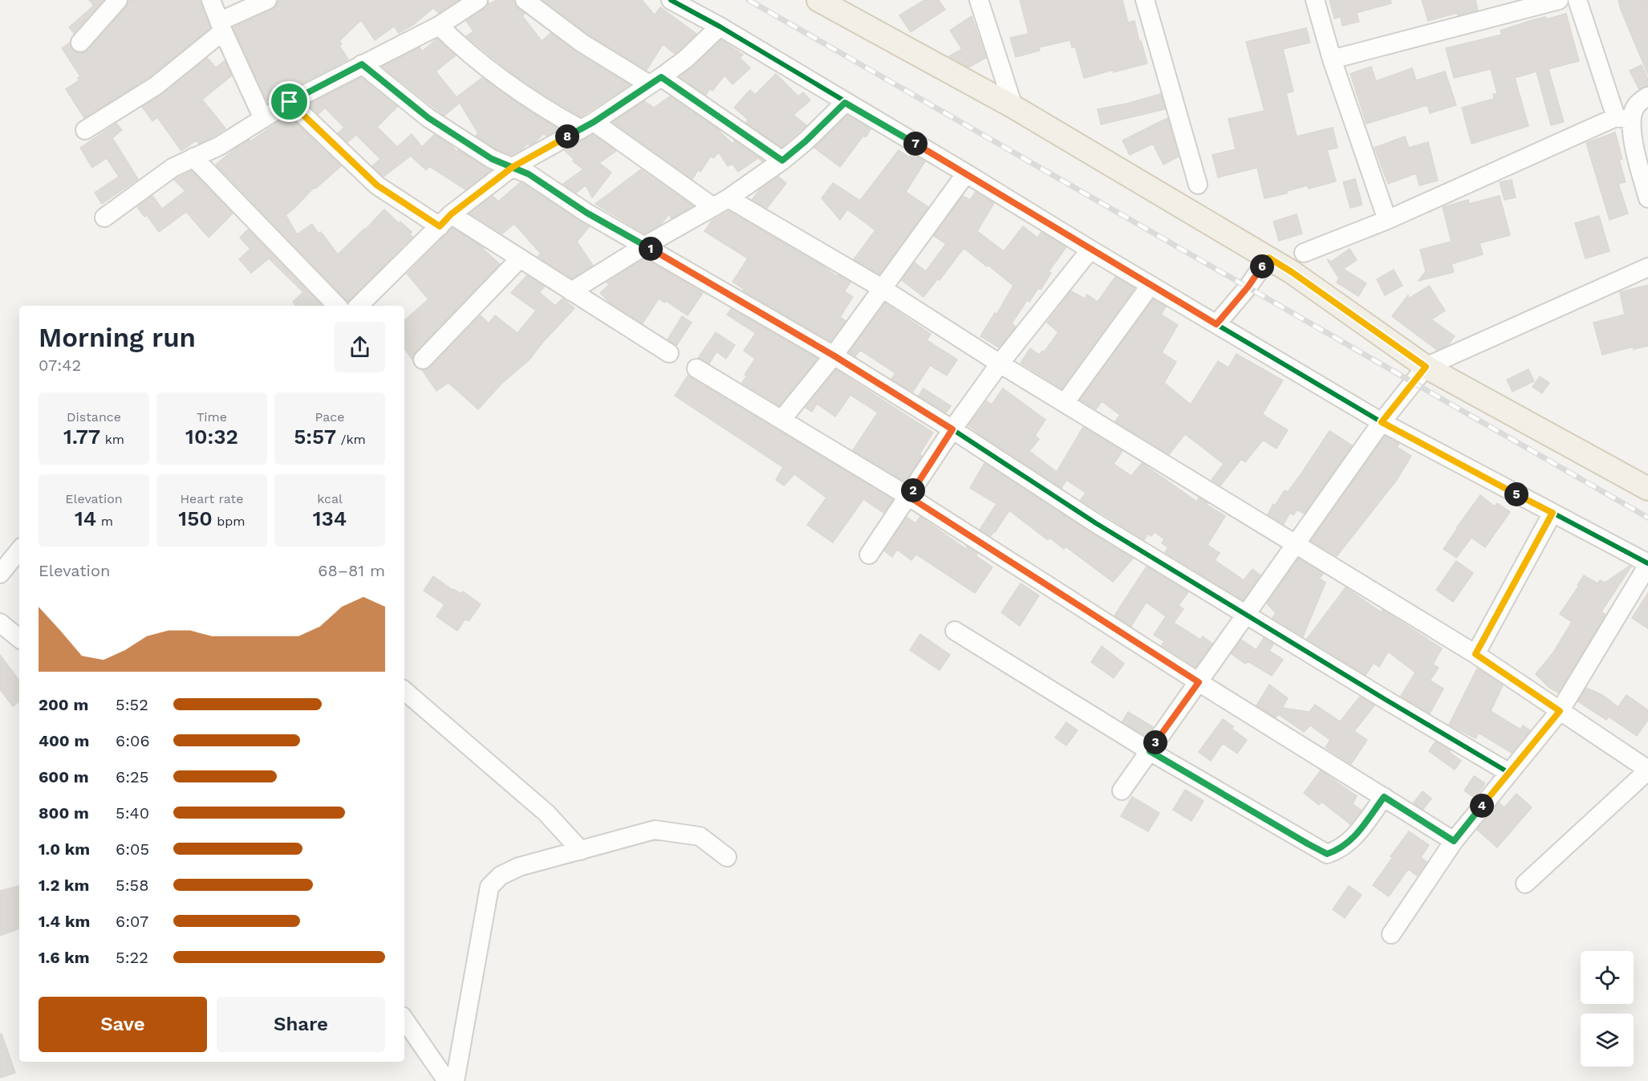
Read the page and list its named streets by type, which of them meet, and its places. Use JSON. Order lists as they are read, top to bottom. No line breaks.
{"page":{"pins":["8","7","1","6","2","5","3","4"],"heading":["Morning run","07:42"],"stats":[["Distance","1.77 km"],["Time","10:32"],["Pace","5:57 /km"],["Elevation","14 m"],["Heart rate","150 bpm"],["kcal","134"]],"chart":["Elevation","68–81 m"],"list":[{"name":"200 m","note":"5:52"},{"name":"400 m","note":"6:06"},{"name":"600 m","note":"6:25"},{"name":"800 m","note":"5:40"},{"name":"1.0 km","note":"6:05"},{"name":"1.2 km","note":"5:58"},{"name":"1.4 km","note":"6:07"},{"name":"1.6 km","note":"5:22"}],"buttons":["Save","Share"]}}
